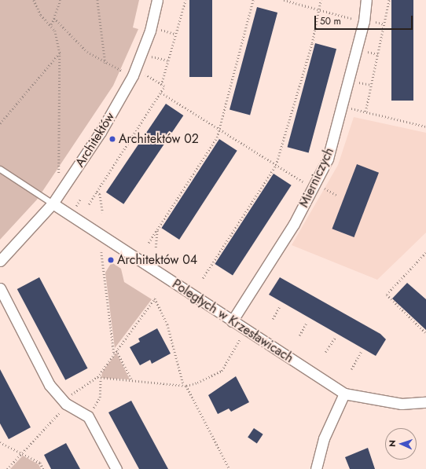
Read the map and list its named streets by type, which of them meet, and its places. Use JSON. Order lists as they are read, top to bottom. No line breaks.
{"streets":{"street":["Architektów","Mierniczych","Poległych w Krzesławicach"]},"crossings":[["Architektów","Poległych w Krzesławicach"],["Mierniczych","Poległych w Krzesławicach"]],"places":["Architektów 02","Architektów 04"],"scale_bar":"50 m","north":"left"}
